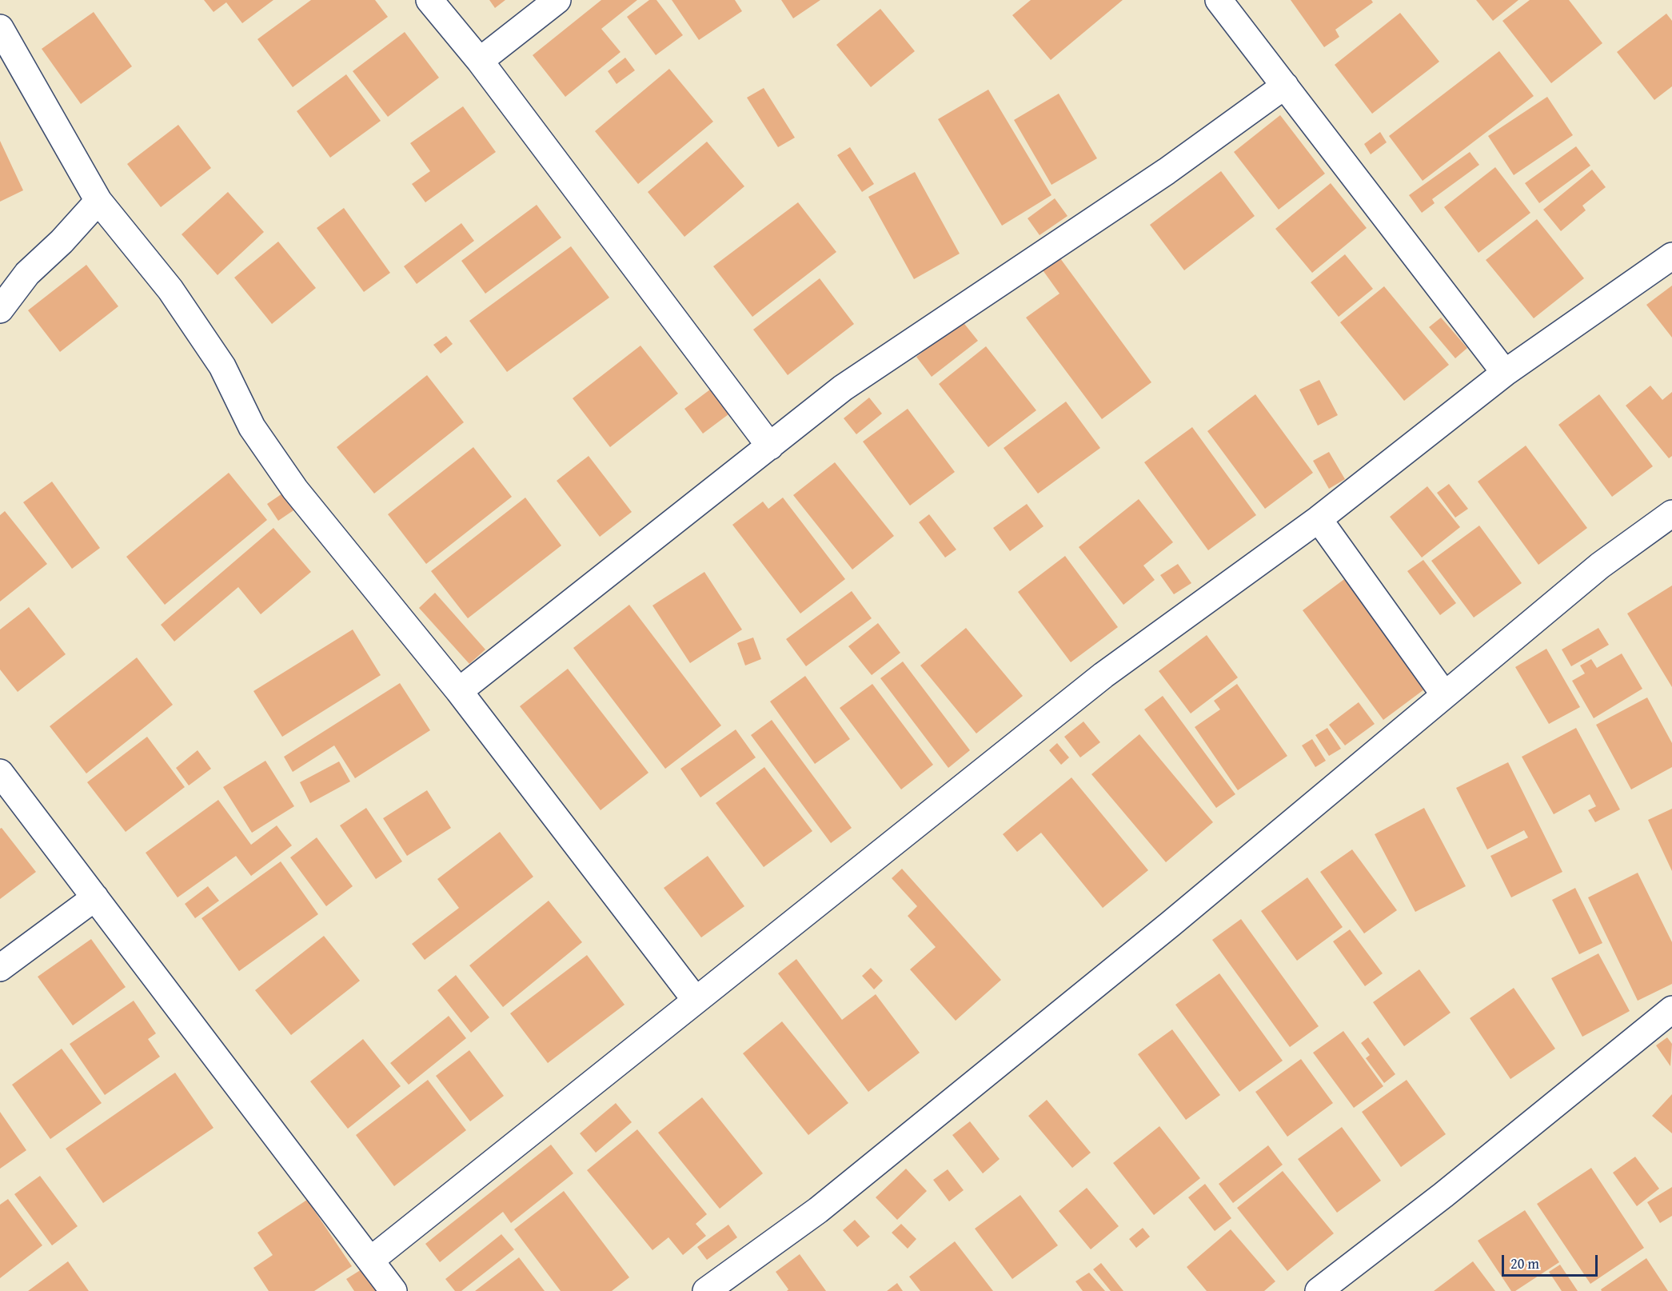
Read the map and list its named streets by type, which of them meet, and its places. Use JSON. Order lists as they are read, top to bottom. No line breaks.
{"scale_bar":"20 m"}
